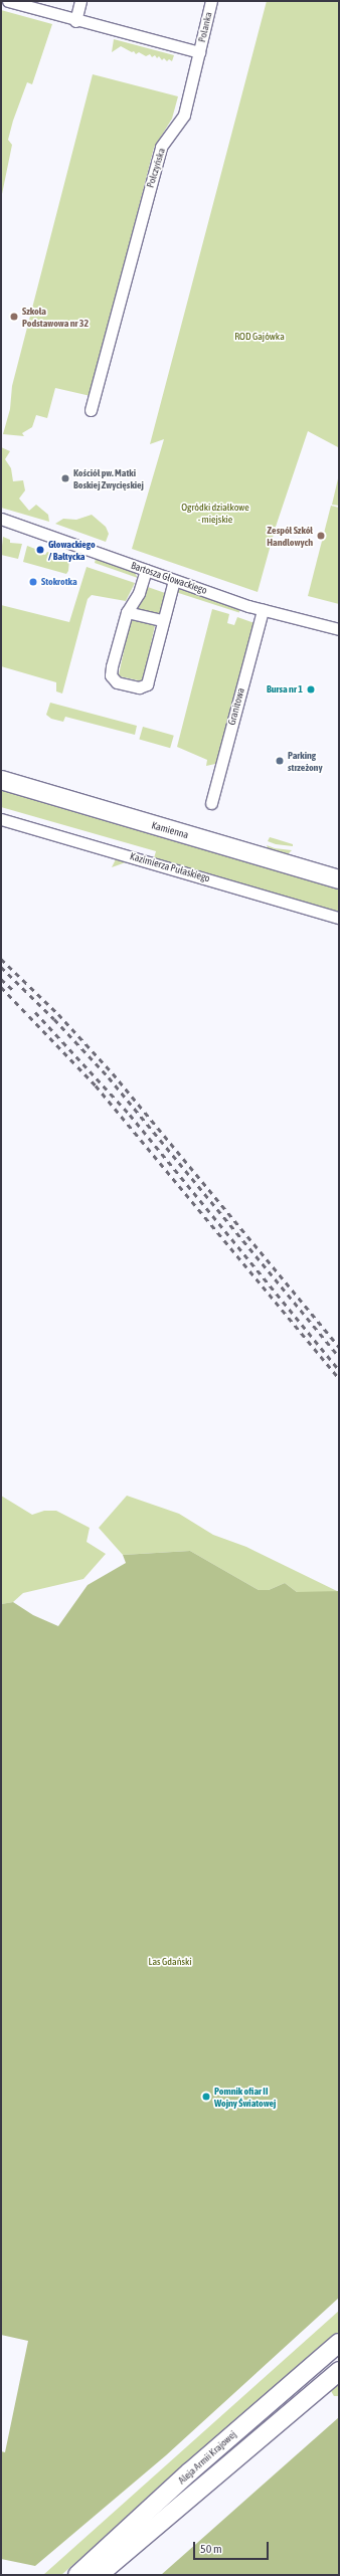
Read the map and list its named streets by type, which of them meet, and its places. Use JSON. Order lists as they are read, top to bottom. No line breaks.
{"streets":{"main road":["Kamienna","Aleja Armii Krajowej"],"street":["Polanka","Połczyńska","Bartosza Głowackiego","Granitowa","Kazimierza Pułaskiego"]},"crossings":[["Polanka","Połczyńska"],["Bartosza Głowackiego","Granitowa"]],"parks":["ROD Gajówka","Ogródki działkowe - miejskie","Las Gdański"],"places":["Szkoła Podstawowa nr 32","Kościół pw. Matki Boskiej Zwycięskiej","Zespół Szkół Handlowych","Głowackiego / Bałtycka","Stokrotka","Bursa nr 1","Parking strzeżony","Pomnik ofiar II Wojny Światowej"],"scale_bar":"50 m"}
